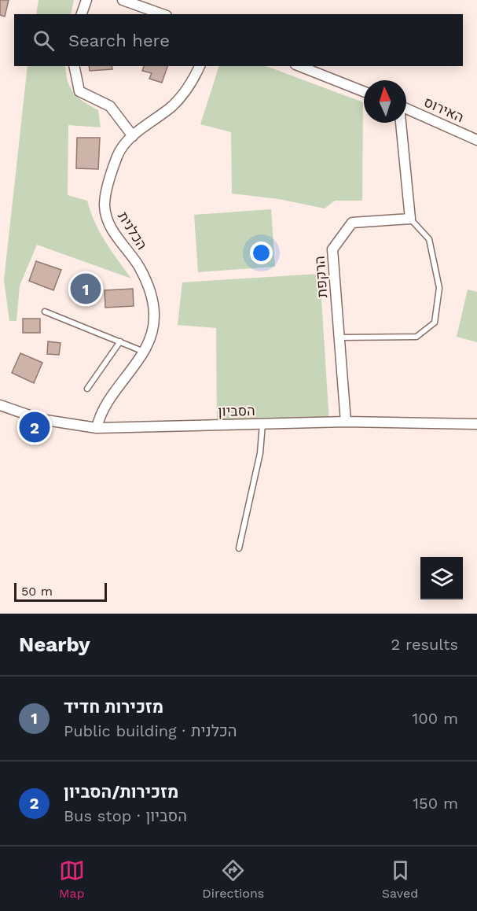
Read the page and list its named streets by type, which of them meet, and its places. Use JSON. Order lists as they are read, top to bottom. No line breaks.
{"streets":{"street":["האירוס","הכלנית","הרקפת","הסביון"]},"crossings":[["הכלנית","הסביון"],["הרקפת","הסביון"]],"scale_bar":"50 m","north":"top","page":{"search":"Search here","pins":["1","2"],"scale":"50 m","heading":["Nearby","2 results"],"list":[{"mark":"1","name":"מזכירות חדיד","note":"Public building · הכלנית","value":"100 m"},{"mark":"2","name":"מזכירות/הסביון","note":"Bus stop · הסביון","value":"150 m"}],"nav":["Map","Directions","Saved"]}}
